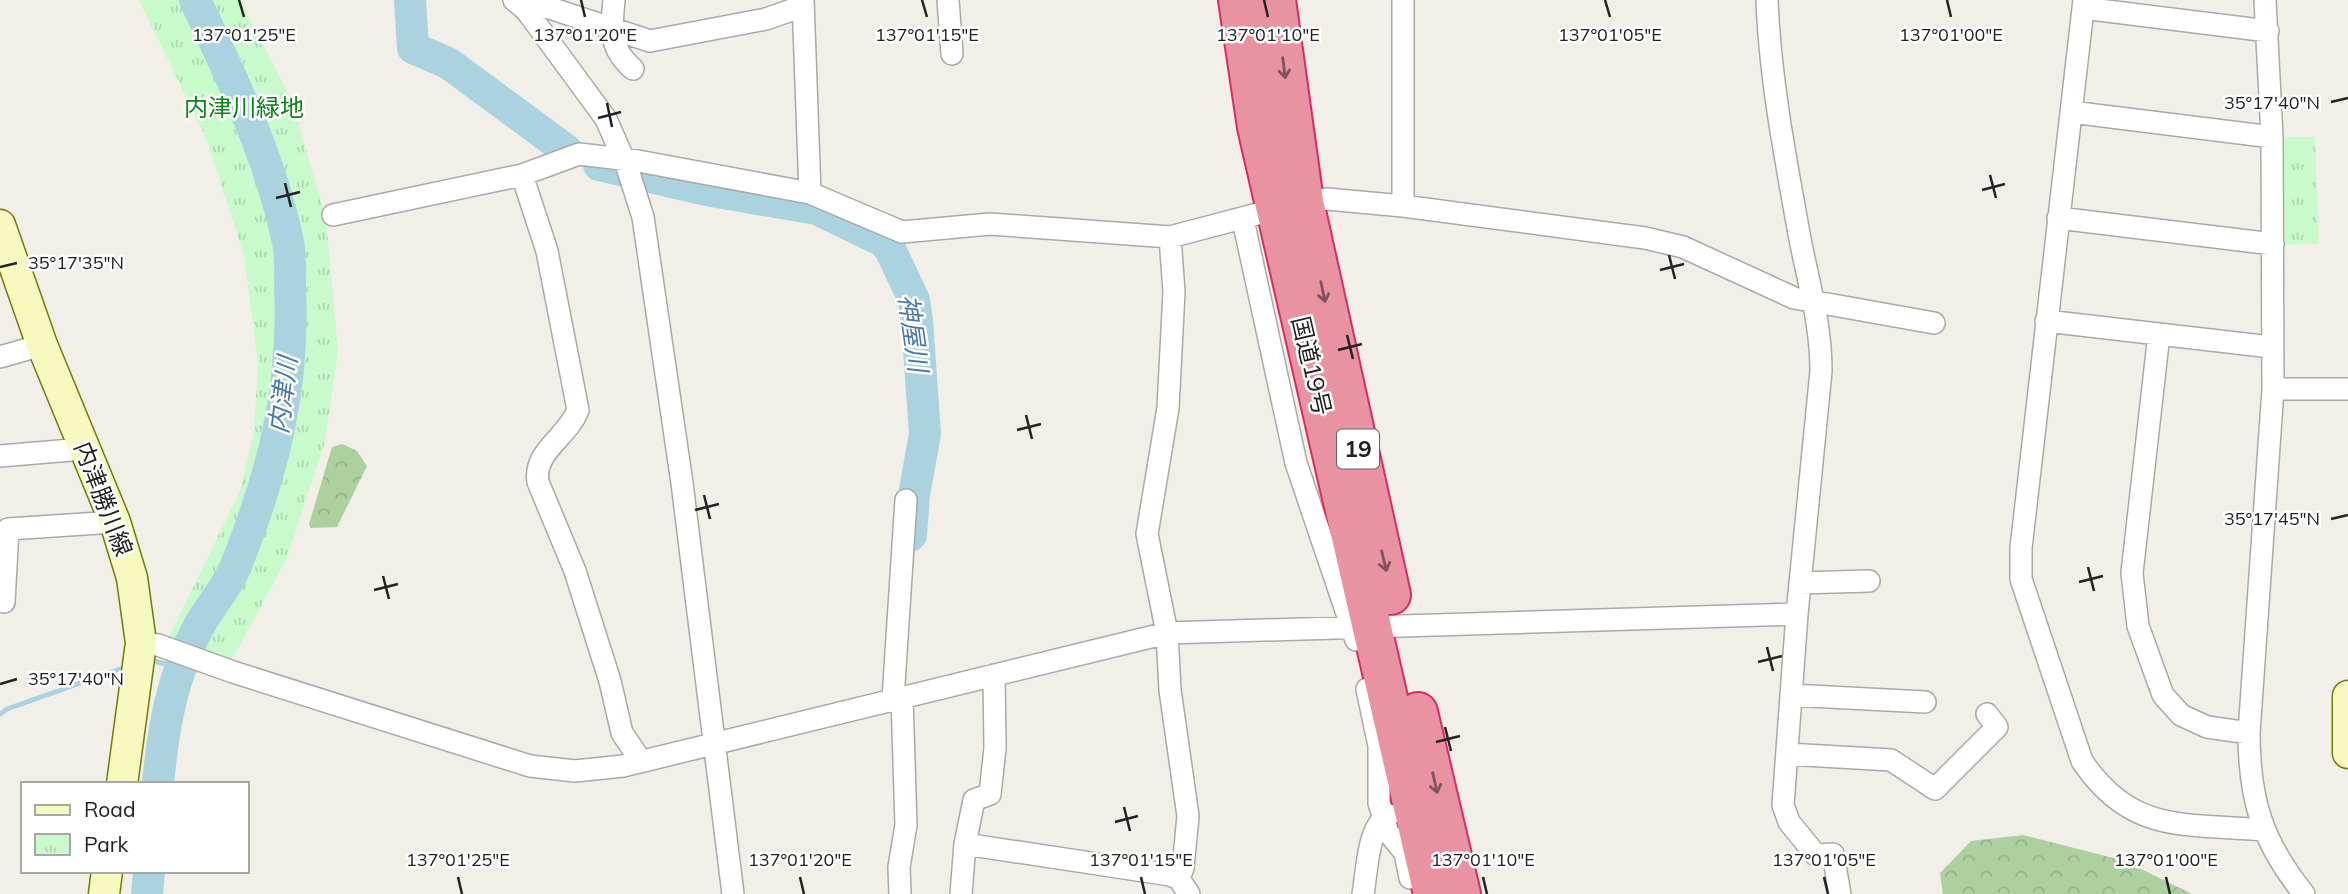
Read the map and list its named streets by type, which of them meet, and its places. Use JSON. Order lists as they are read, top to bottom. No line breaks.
{"streets":{"highway":["国道19号","19"],"main road":["内津勝川線"]},"water":["神屋川","内津川"],"parks":["内津川緑地"],"legend":["Road","Park"],"coordinates":["137°01'25\"E","137°01'20\"E","137°01'15\"E","137°01'10\"E","137°01'05\"E","137°01'00\"E","35°17'40\"N","35°17'35\"N","35°17'45\"N"]}
